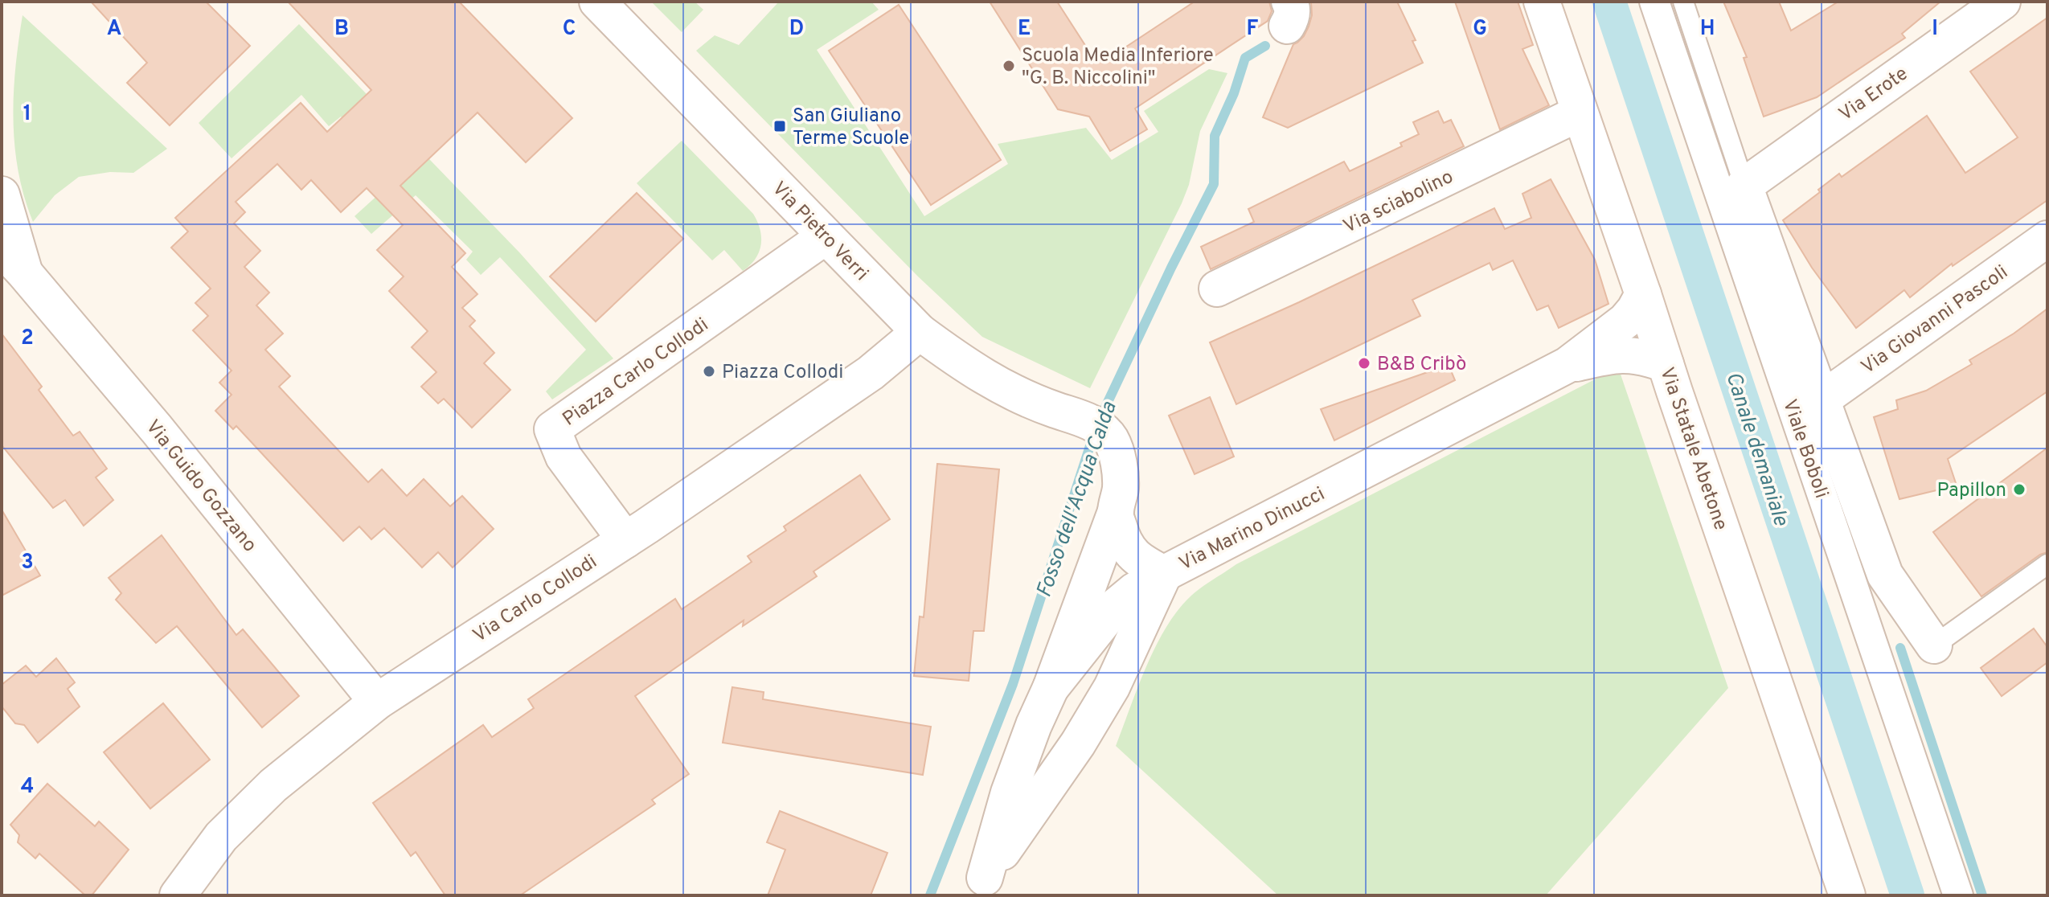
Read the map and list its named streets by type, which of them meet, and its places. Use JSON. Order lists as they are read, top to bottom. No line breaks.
{"streets":{"street":["Via Erote","Via sciabolino","Via Pietro Verri","Via Giovanni Pascoli","Piazza Carlo Collodi","Via Statale Abetone","Viale Boboli","Via Guido Gozzano","Via Marino Dinucci","Via Carlo Collodi"]},"crossings":[["Via Erote","Viale Boboli"],["Via sciabolino","Via Statale Abetone"],["Via Pietro Verri","Piazza Carlo Collodi"],["Via Pietro Verri","Via Carlo Collodi"],["Via Giovanni Pascoli","Viale Boboli"],["Piazza Carlo Collodi","Via Carlo Collodi"],["Via Statale Abetone","Via Marino Dinucci"],["Via Guido Gozzano","Via Carlo Collodi"]],"water":["Canale demaniale","Fosso dell'Acqua Calda"],"places":{"other":["Scuola Media Inferiore \"G. B. Niccolini\"","B&B Cribò","Piazza Collodi","Papillon"],"transit":["San Giuliano Terme Scuole"]},"grid":{"columns":["A","B","C","D","E","F","G","H","I"],"rows":["1","2","3","4"]}}
